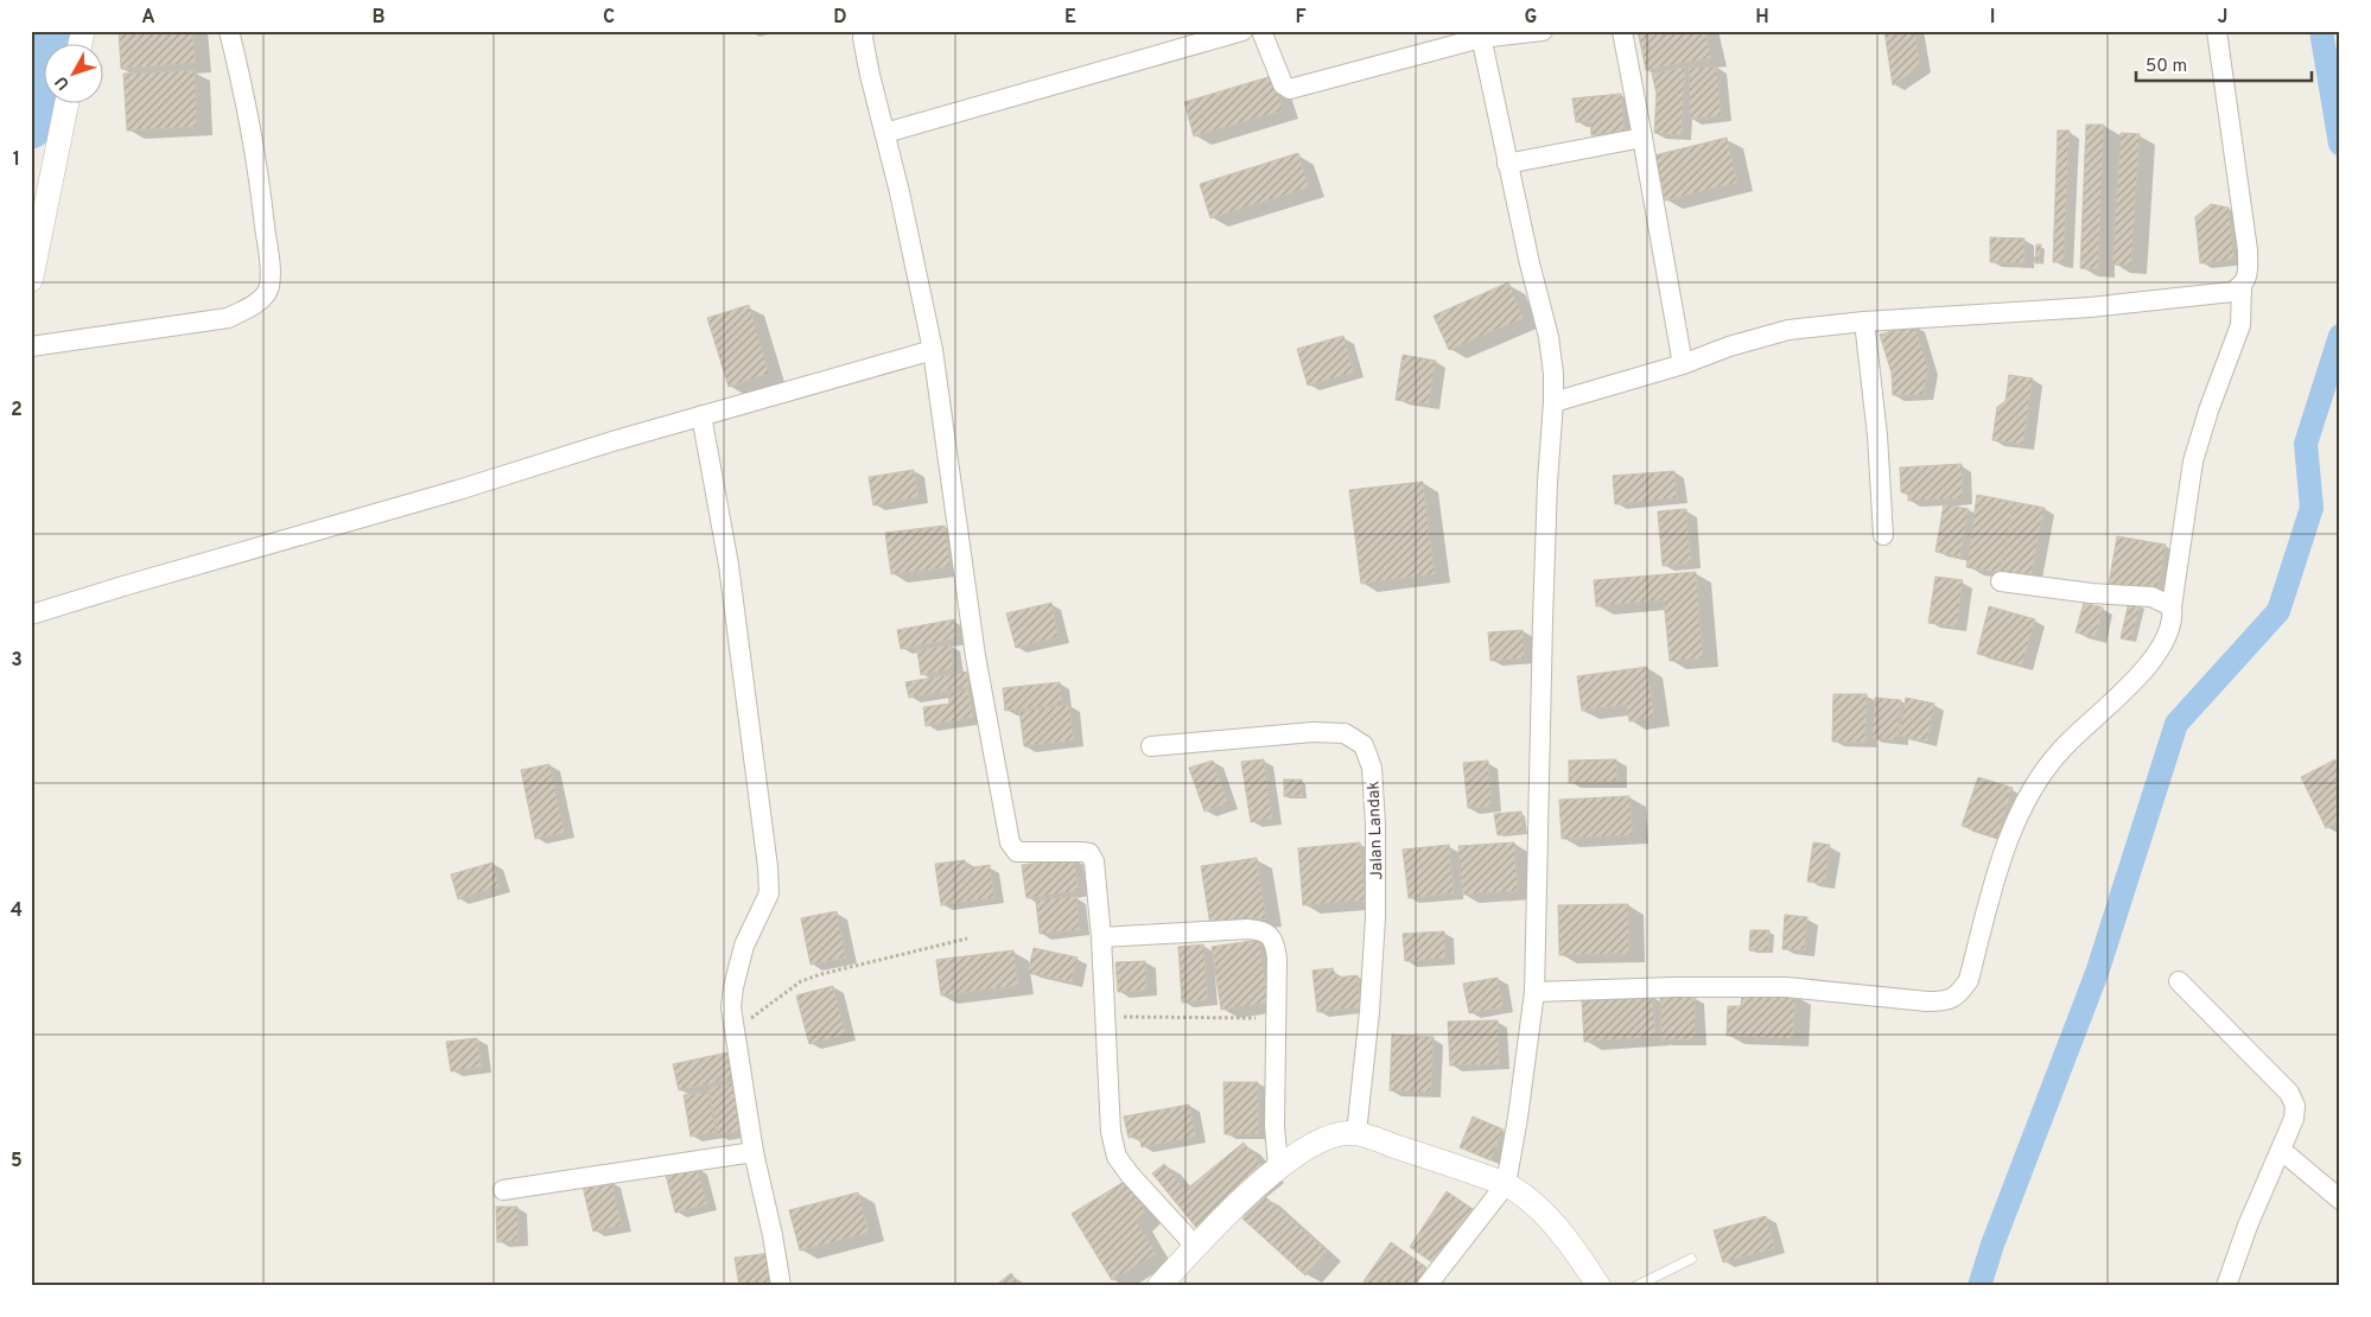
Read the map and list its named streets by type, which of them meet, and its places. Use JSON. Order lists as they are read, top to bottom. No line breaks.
{"streets":{"street":["Jalan Landak"]},"scale_bar":"50 m","north":"bottom left","grid":{"columns":["A","B","C","D","E","F","G","H","I","J"],"rows":["1","2","3","4","5"]}}
